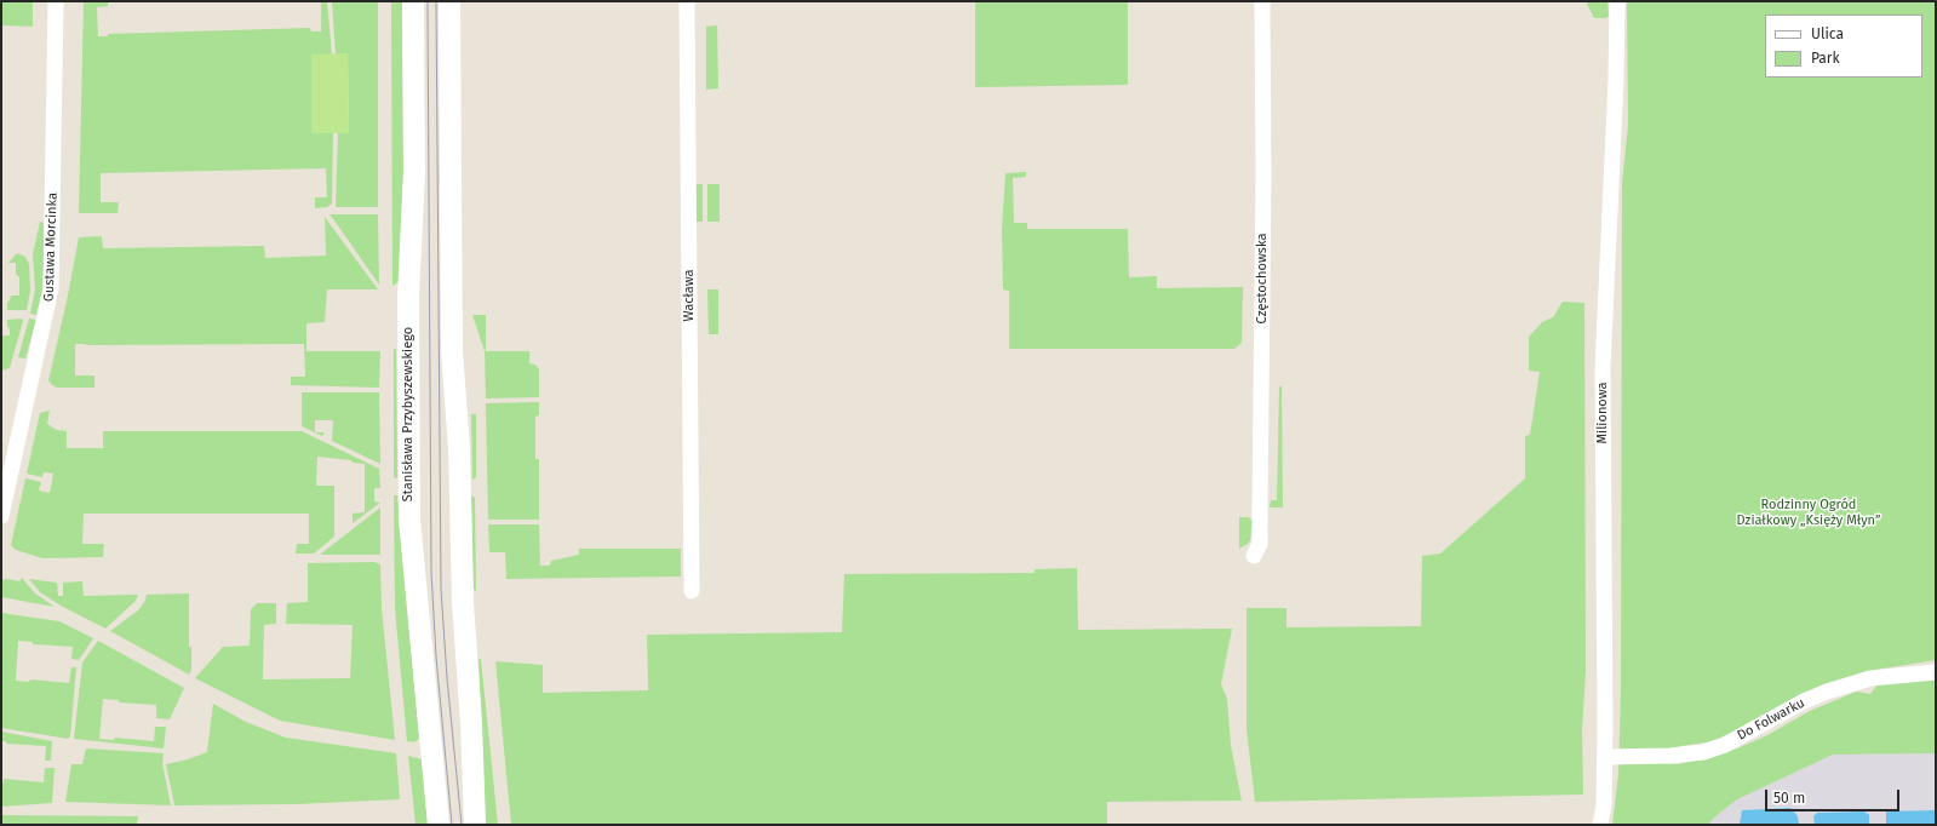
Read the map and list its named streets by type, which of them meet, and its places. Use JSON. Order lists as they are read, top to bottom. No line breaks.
{"streets":{"main road":["Stanisława Przybyszewskiego"],"street":["Gustawa Morcinka","Częstochowska","Wacława","Milionowa","Do Folwarku"]},"crossings":[["Milionowa","Do Folwarku"]],"parks":["Rodzinny Ogród Działkowy „Księży Młyn”"],"legend":["Ulica","Park"],"scale_bar":"50 m"}
